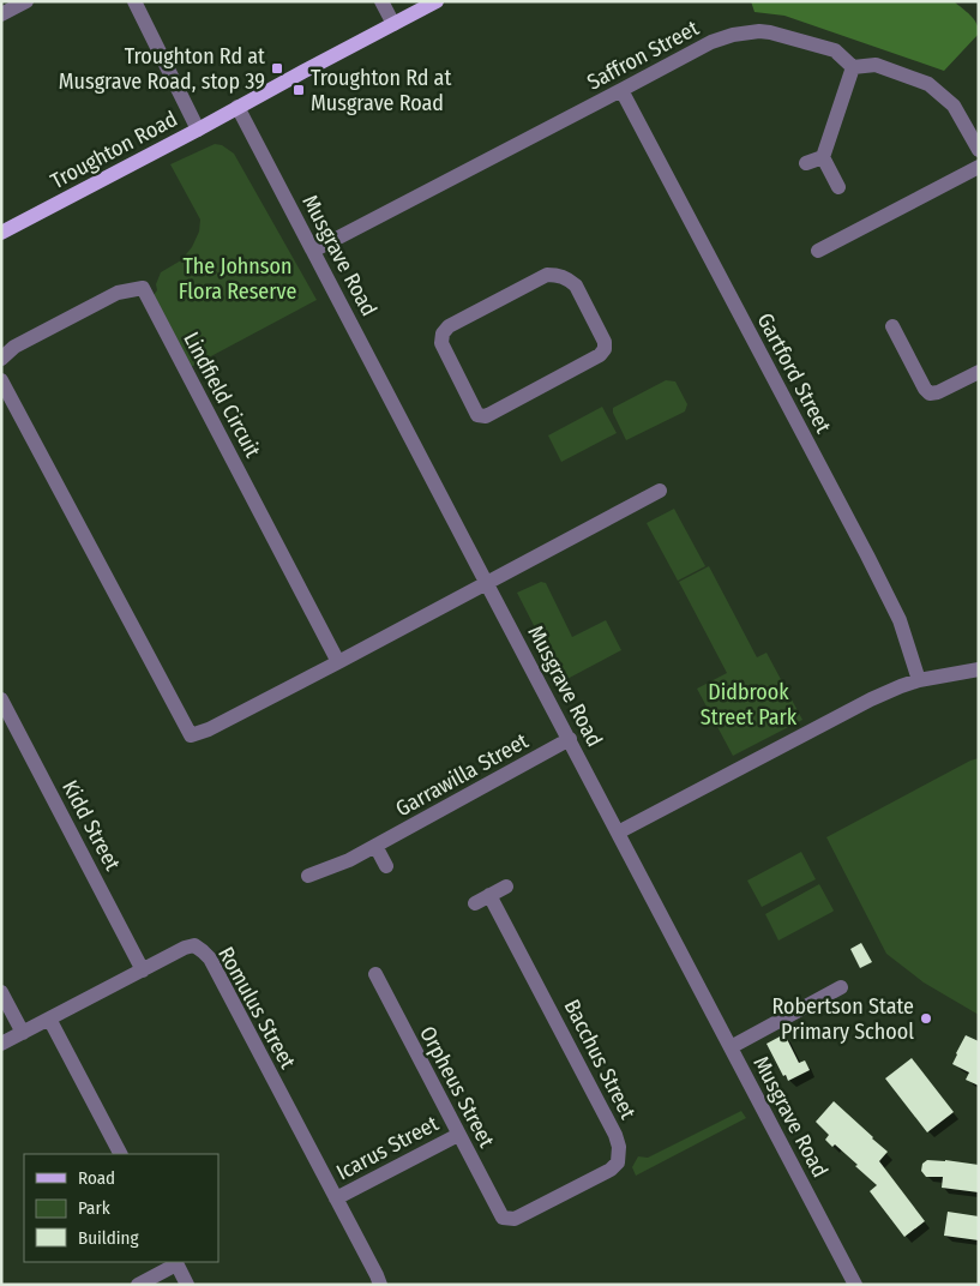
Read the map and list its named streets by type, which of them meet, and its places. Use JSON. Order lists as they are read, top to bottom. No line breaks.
{"streets":{"main road":["Troughton Road"],"street":["Saffron Street","Musgrave Road","Gartford Street","Lindfield Circuit","Garrawilla Street","Kidd Street","Romulus Street","Bacchus Street","Orpheus Street","Icarus Street"]},"crossings":[["Saffron Street","Musgrave Road"],["Saffron Street","Gartford Street"],["Troughton Road","Musgrave Road"],["Musgrave Road","Garrawilla Street"],["Kidd Street","Romulus Street"],["Romulus Street","Icarus Street"],["Bacchus Street","Orpheus Street"],["Orpheus Street","Icarus Street"]],"parks":["The Johnson Flora Reserve","Didbrook Street Park"],"places":{"transit":["Troughton Rd at Musgrave Road, stop 39","Troughton Rd at Musgrave Road"],"other":["Robertson State Primary School"]},"legend":["Road","Park","Building"]}
